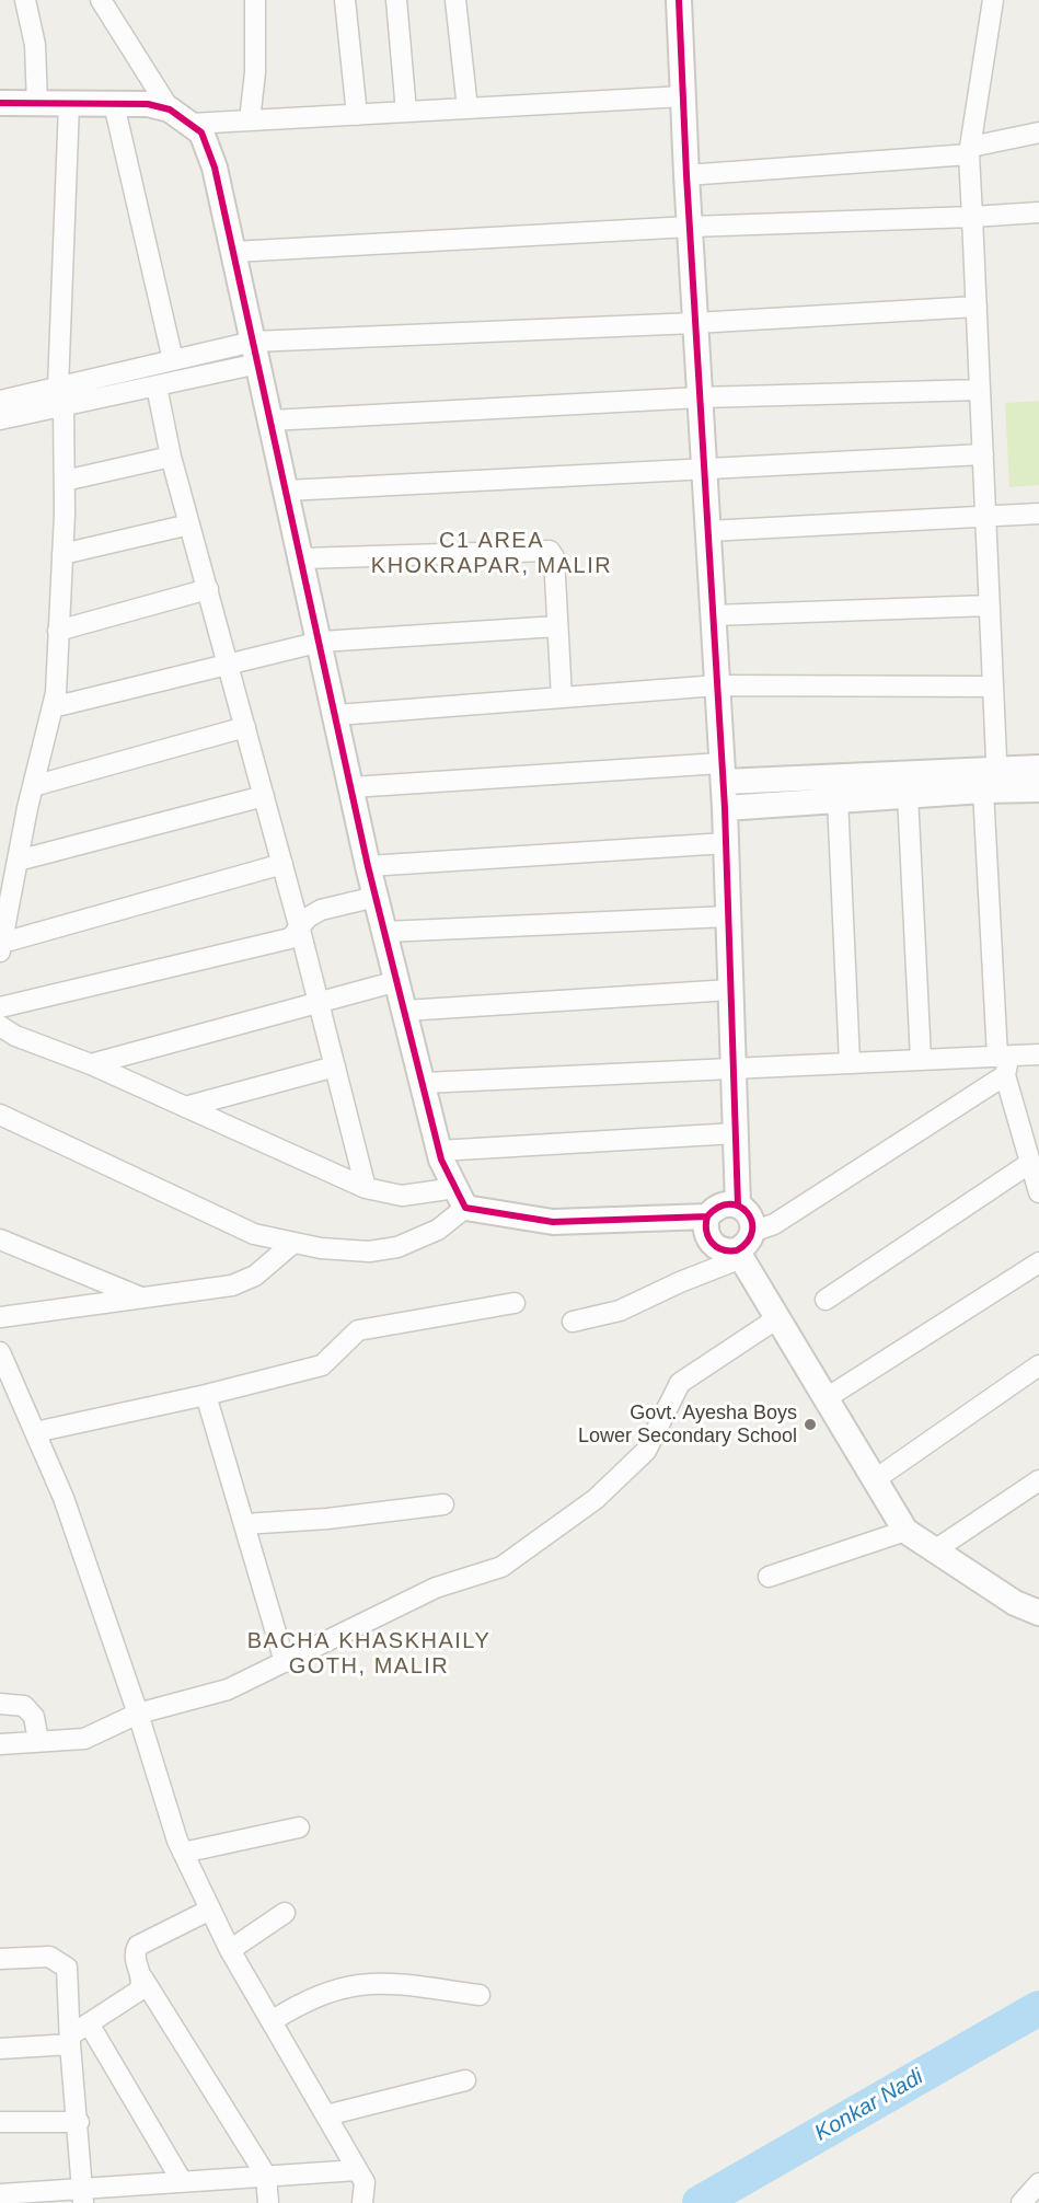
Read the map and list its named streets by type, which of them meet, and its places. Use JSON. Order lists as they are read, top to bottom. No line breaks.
{"districts":["C1 AREA KHOKRAPAR, MALIR","BACHA KHASKHAILY GOTH, MALIR"],"water":["Konkar Nadi"],"places":["Govt. Ayesha Boys Lower Secondary School"]}
